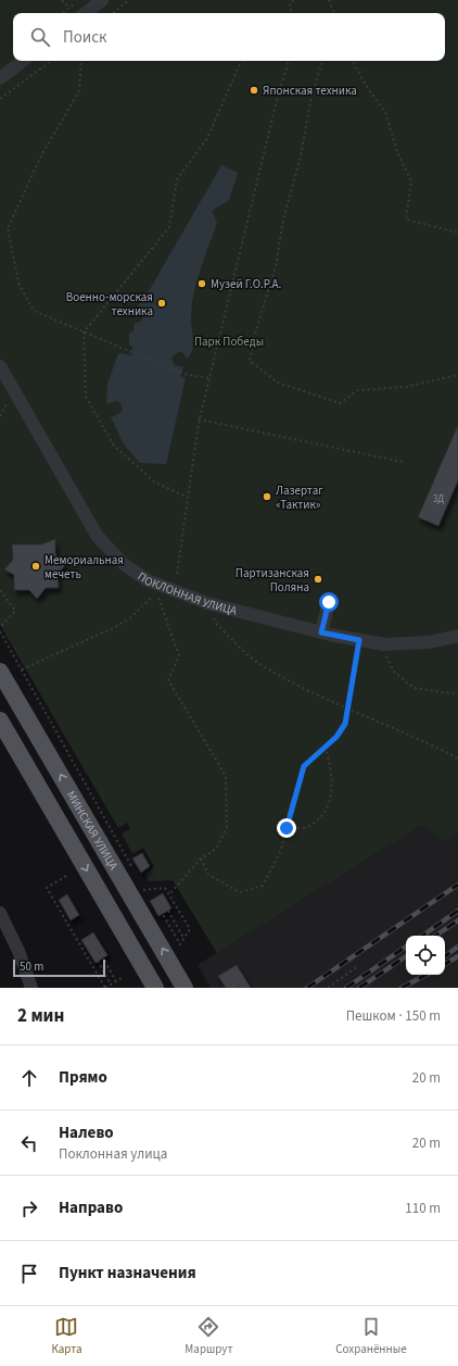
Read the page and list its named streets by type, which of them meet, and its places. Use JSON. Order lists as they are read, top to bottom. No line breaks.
{"streets":{"main road":["МИНСКАЯ УЛИЦА"],"street":["ПОКЛОННАЯ УЛИЦА"]},"parks":["Парк Победы"],"places":["Японская техника","Музей Г.О.Р.А.","Военно-морская техника","Лазертаг «Тактик»","Мемориальная мечеть","Партизанская Поляна"],"house_numbers":["3Д"],"scale_bar":"50 m","page":{"search":"Поиск","scale":"50 m","heading":["2 мин","Пешком · 150 m"],"list":[["Прямо","20 m"],["Налево","Поклонная улица","20 m"],["Направо","110 m"],"Пункт назначения"],"nav":["Карта","Маршрут","Сохранённые"]}}
